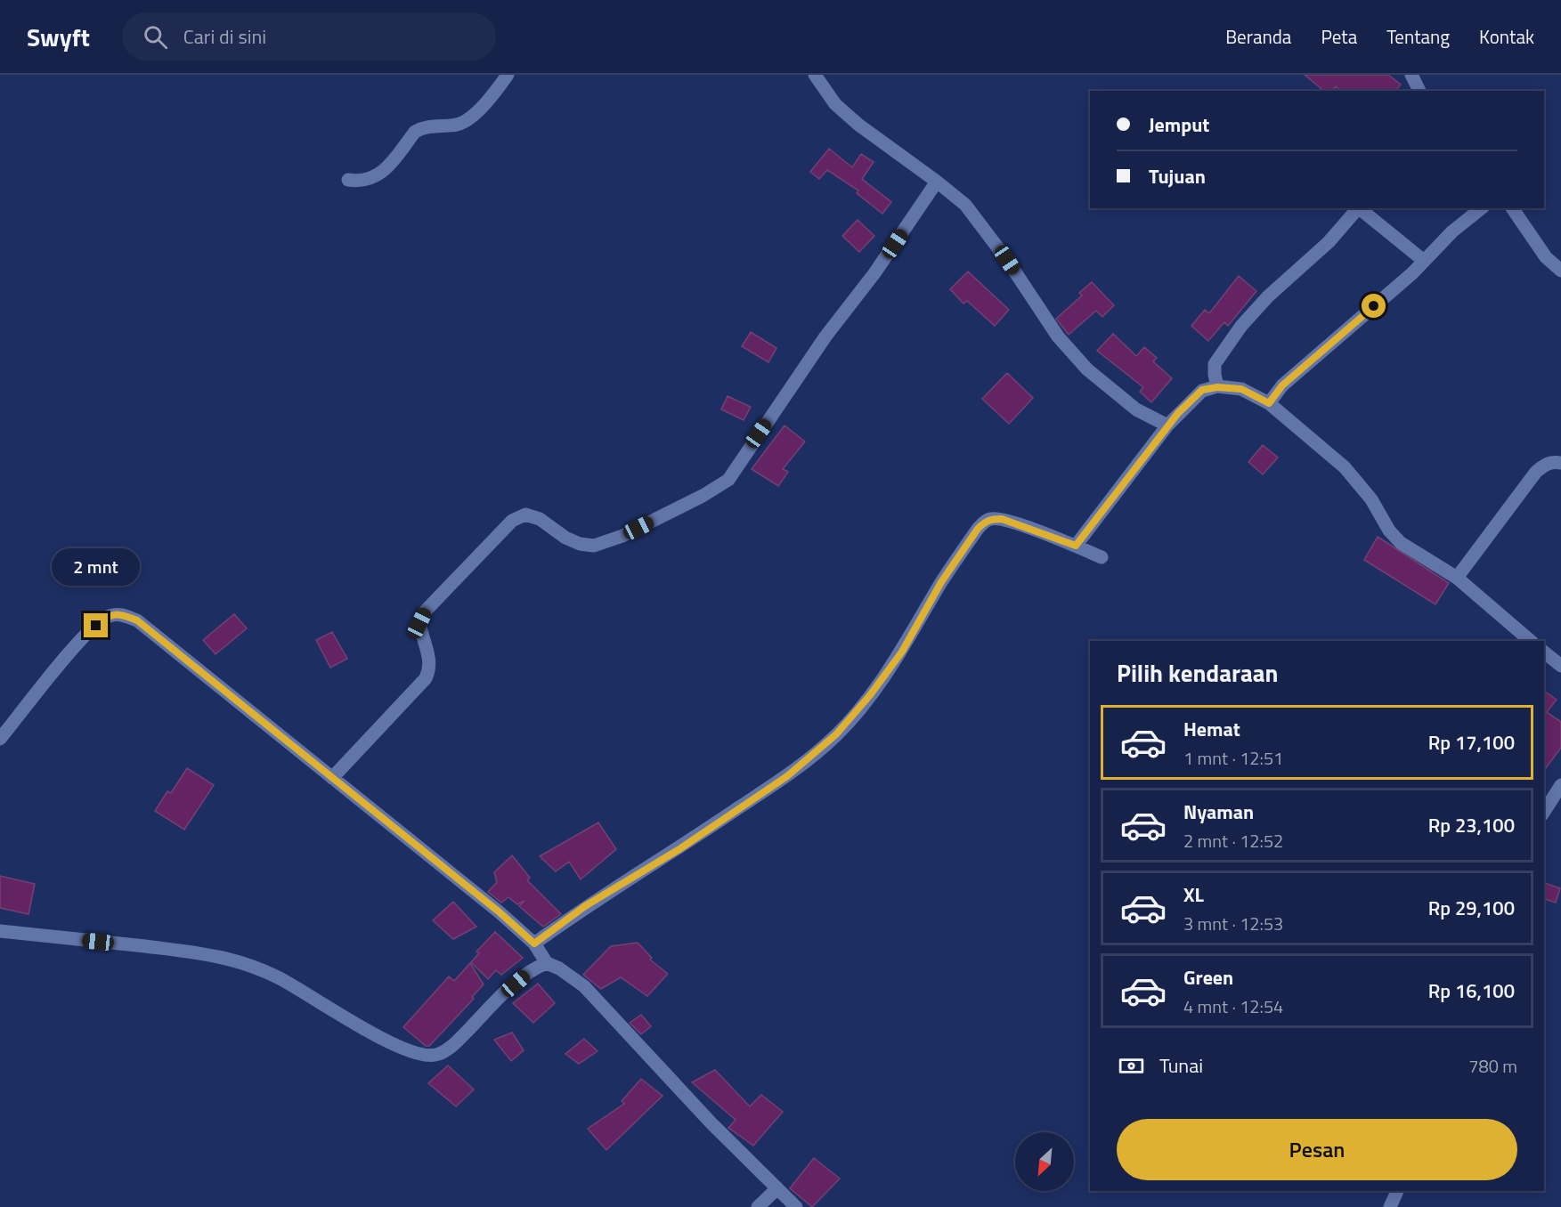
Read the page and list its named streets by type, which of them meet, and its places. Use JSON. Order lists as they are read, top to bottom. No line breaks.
{"north":"bottom left","page":{"header":"Swyft","search":"Cari di sini","nav":["Beranda","Peta","Tentang","Kontak"],"banner":["Jemput","Tujuan"],"bubble":"2 mnt","heading":"Pilih kendaraan","list":[{"name":"Hemat","note":"1 mnt · 12:51","value":"Rp 17,100"},{"name":"Nyaman","note":"2 mnt · 12:52","value":"Rp 23,100"},{"name":"XL","note":"3 mnt · 12:53","value":"Rp 29,100"},{"name":"Green","note":"4 mnt · 12:54","value":"Rp 16,100"}],"pay":["Tunai","780 m"],"buttons":"Pesan"}}
